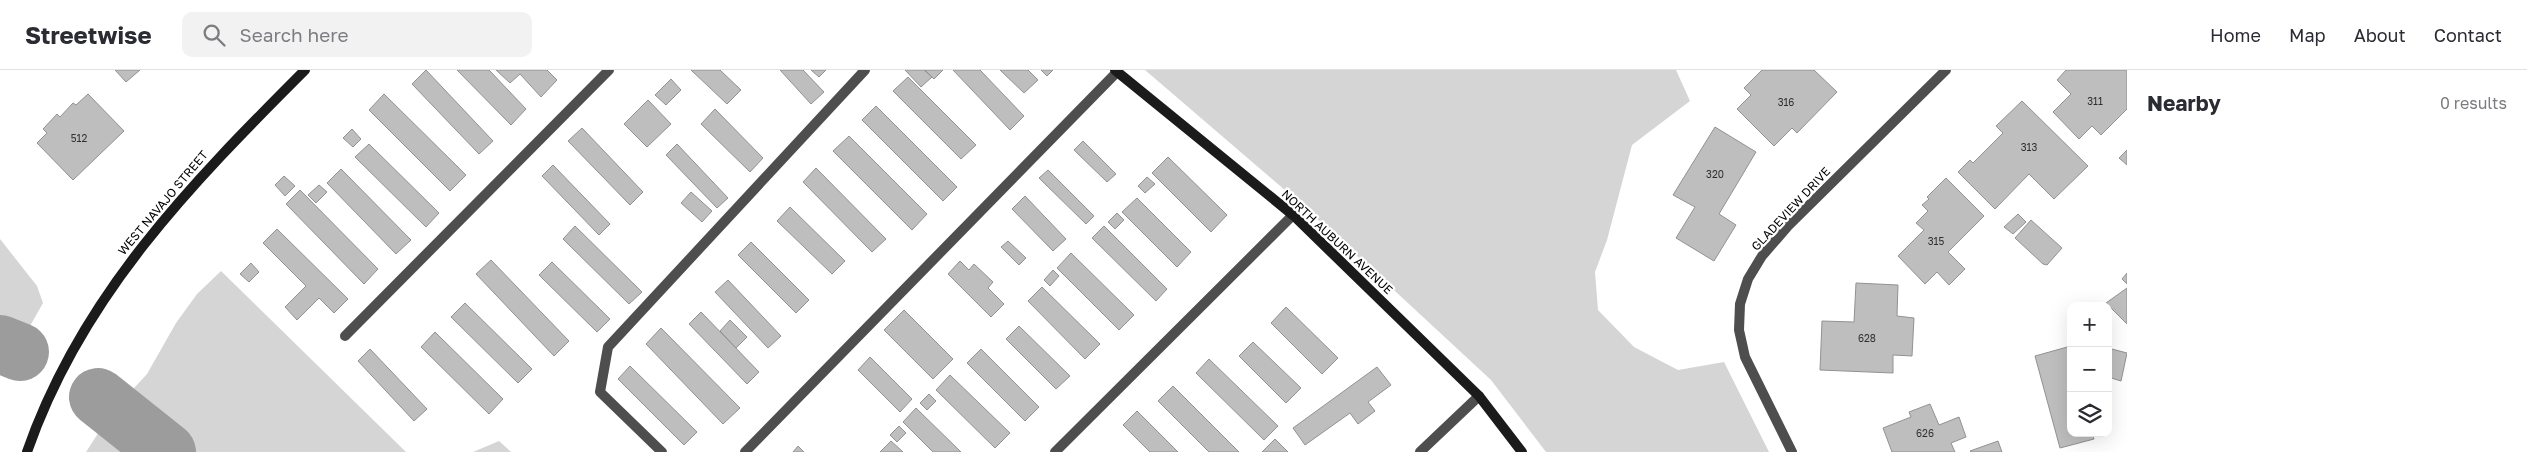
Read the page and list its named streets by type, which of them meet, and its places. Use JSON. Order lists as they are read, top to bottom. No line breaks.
{"streets":{"main road":["WEST NAVAJO STREET","NORTH AUBURN AVENUE"],"street":["GLADEVIEW DRIVE"]},"house_numbers":["311","316","512","313","320","315","628","626"],"page":{"header":"Streetwise","search":"Search here","nav":["Home","Map","About","Contact"],"heading":["Nearby","0 results"],"map_buttons":["+","−"]}}
